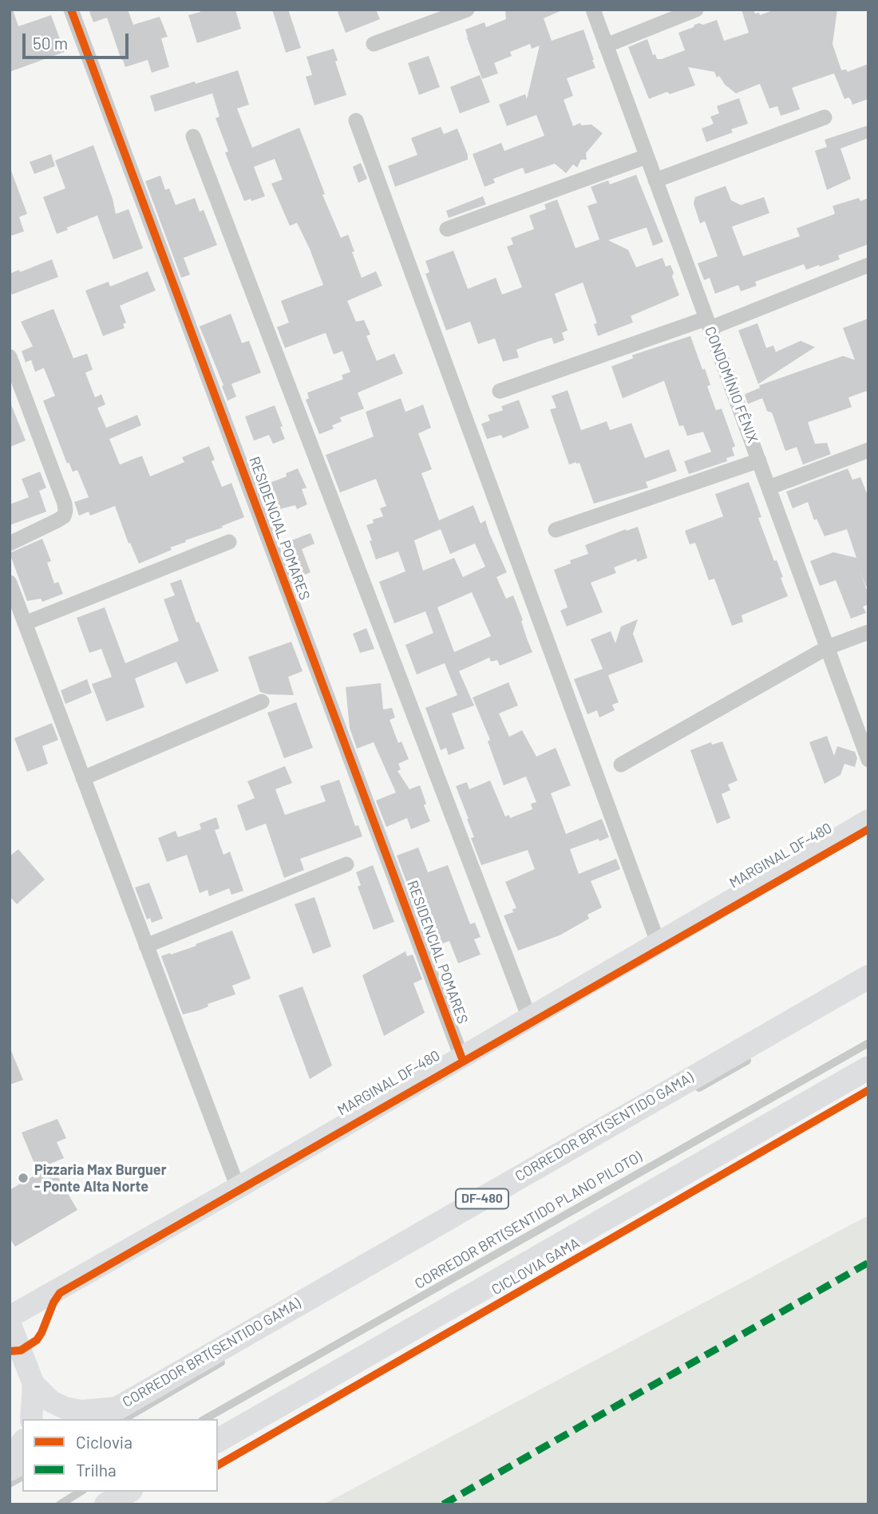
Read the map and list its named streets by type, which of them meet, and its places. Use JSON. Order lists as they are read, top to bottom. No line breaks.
{"streets":{"main road":["DF-480"],"street":["CONDOMÍNIO FÊNIX","RESIDENCIAL POMARES","MARGINAL DF-480"],"lane":["CORREDOR BRT(SENTIDO GAMA)","CORREDOR BRT(SENTIDO PLANO PILOTO)"],"cycle path":["CICLOVIA GAMA"]},"crossings":[["RESIDENCIAL POMARES","MARGINAL DF-480"],["CORREDOR BRT(SENTIDO GAMA)","DF-480"]],"places":["Pizzaria Max Burguer - Ponte Alta Norte"],"legend":["Ciclovia","Trilha"],"scale_bar":"50 m"}
